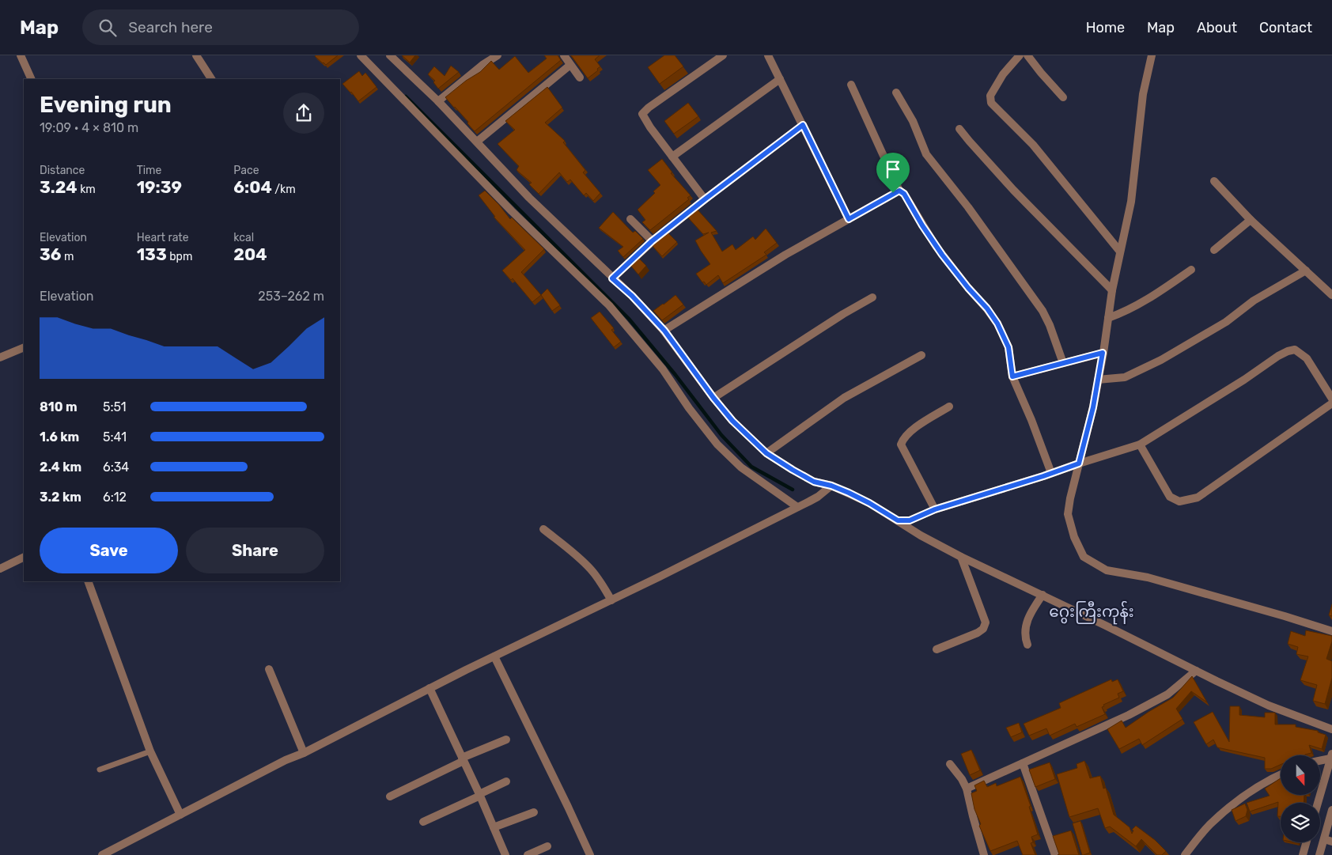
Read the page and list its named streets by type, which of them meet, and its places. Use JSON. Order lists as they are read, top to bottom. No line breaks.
{"districts":["ဂွေးကြီးကုန်း"],"north":"bottom","page":{"header":"Map","search":"Search here","nav":["Home","Map","About","Contact"],"heading":["Evening run","19:09 · 4 × 810 m"],"stats":[["Distance","3.24 km"],["Time","19:39"],["Pace","6:04 /km"],["Elevation","36 m"],["Heart rate","133 bpm"],["kcal","204"]],"chart":["Elevation","253–262 m"],"list":[{"name":"810 m","note":"5:51"},{"name":"1.6 km","note":"5:41"},{"name":"2.4 km","note":"6:34"},{"name":"3.2 km","note":"6:12"}],"buttons":["Save","Share"]}}
